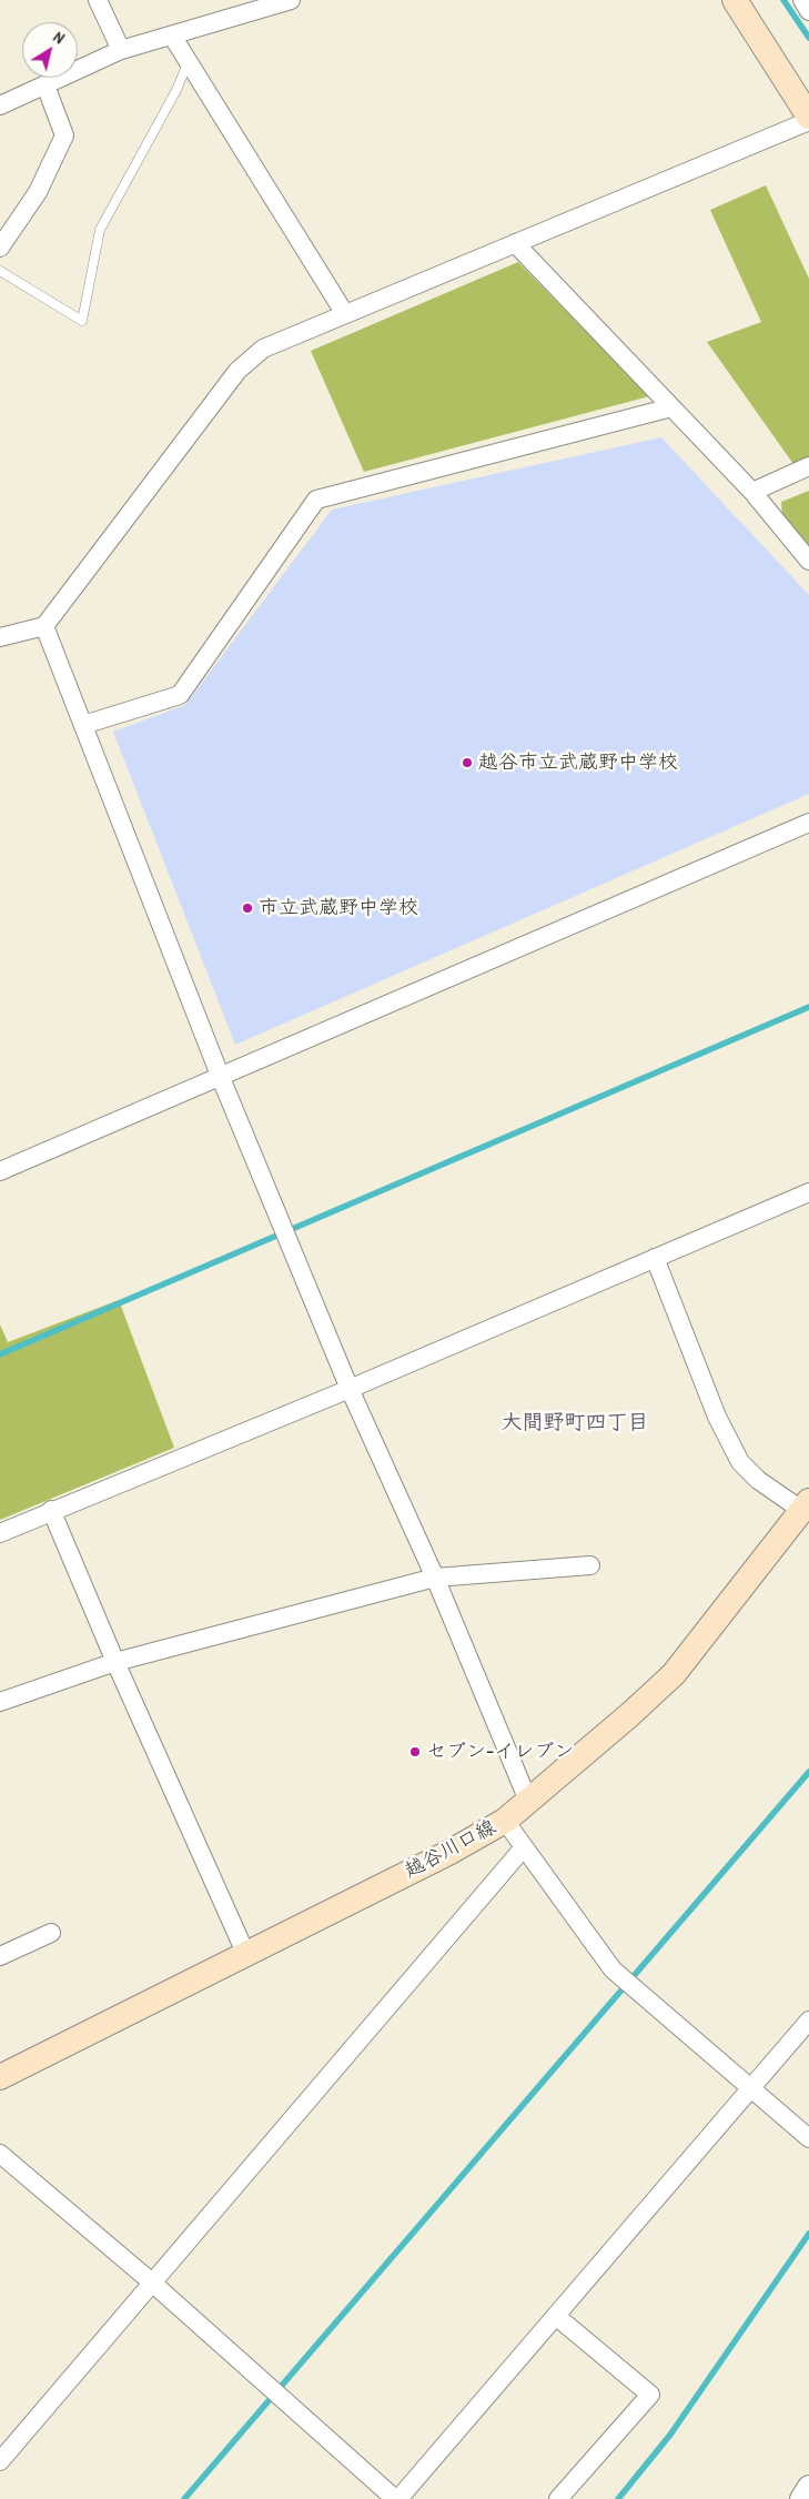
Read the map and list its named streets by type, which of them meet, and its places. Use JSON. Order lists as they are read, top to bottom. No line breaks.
{"streets":{"main road":["越谷川口線"]},"districts":["大間野町四丁目"],"places":["越谷市立武蔵野中学校","市立武蔵野中学校","セブン-イレブン"],"north":"top right"}
